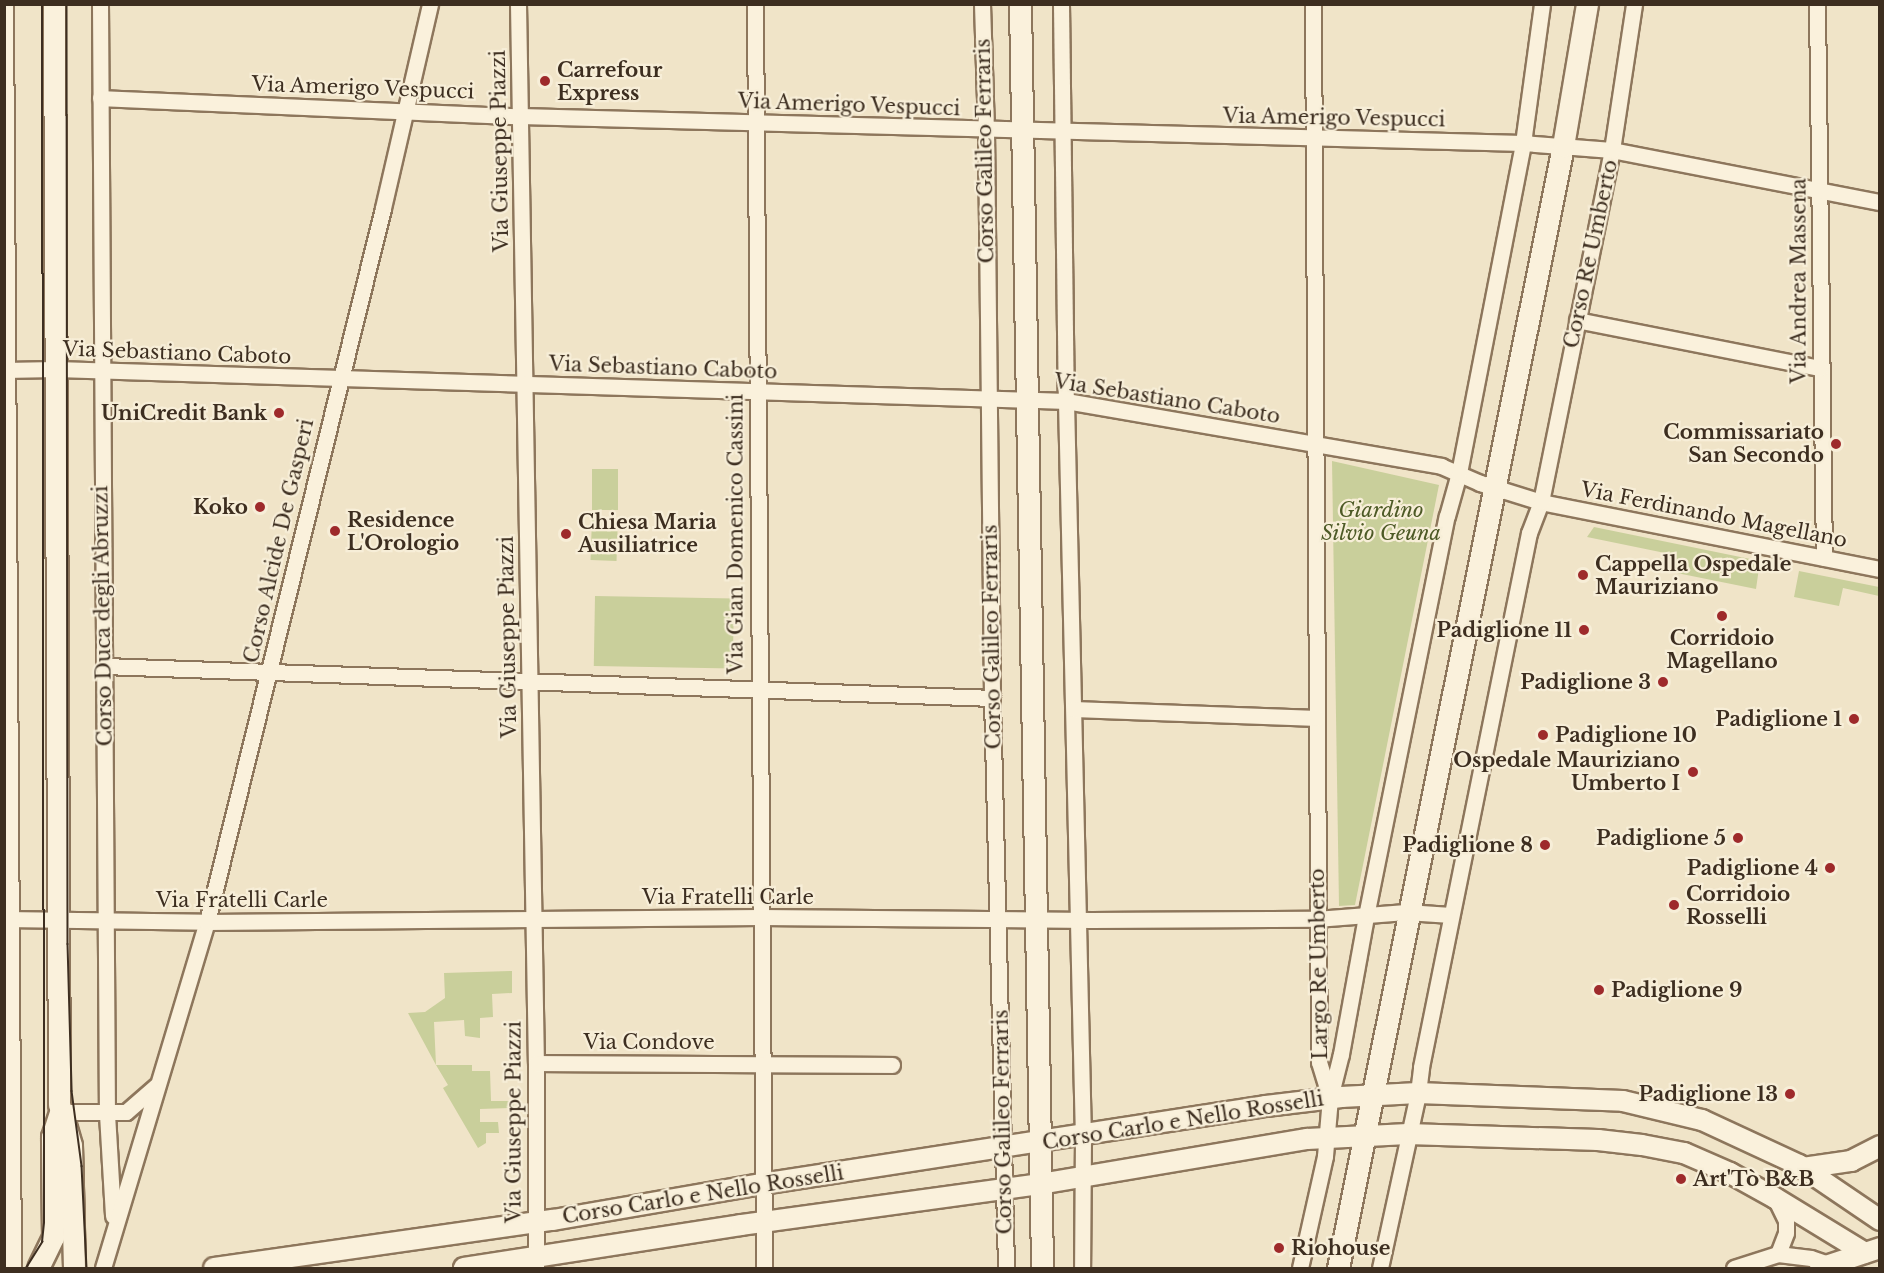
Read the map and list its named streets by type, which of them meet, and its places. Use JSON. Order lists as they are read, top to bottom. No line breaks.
{"streets":{"main road":["Corso Galileo Ferraris"],"street":["Via Amerigo Vespucci","Via Giuseppe Piazzi","Corso Re Umberto","Via Andrea Massena","Via Sebastiano Caboto","Via Ferdinando Magellano","Via Gian Domenico Cassini","Corso Alcide De Gasperi","Corso Duca degli Abruzzi","Via Fratelli Carle","Largo Re Umberto","Via Condove","Corso Carlo e Nello Rosselli"]},"crossings":[["Via Amerigo Vespucci","Via Giuseppe Piazzi"],["Via Amerigo Vespucci","Corso Galileo Ferraris"],["Via Amerigo Vespucci","Corso Re Umberto"],["Via Amerigo Vespucci","Via Andrea Massena"],["Via Amerigo Vespucci","Via Gian Domenico Cassini"],["Via Amerigo Vespucci","Corso Alcide De Gasperi"],["Via Amerigo Vespucci","Corso Duca degli Abruzzi"],["Via Amerigo Vespucci","Largo Re Umberto"],["Via Giuseppe Piazzi","Via Sebastiano Caboto"],["Via Giuseppe Piazzi","Via Fratelli Carle"],["Via Giuseppe Piazzi","Via Condove"],["Via Giuseppe Piazzi","Corso Carlo e Nello Rosselli"],["Corso Galileo Ferraris","Via Sebastiano Caboto"],["Corso Galileo Ferraris","Via Fratelli Carle"],["Corso Galileo Ferraris","Corso Carlo e Nello Rosselli"],["Corso Re Umberto","Via Ferdinando Magellano"],["Via Andrea Massena","Via Ferdinando Magellano"],["Via Sebastiano Caboto","Via Gian Domenico Cassini"],["Via Sebastiano Caboto","Corso Alcide De Gasperi"],["Via Sebastiano Caboto","Corso Duca degli Abruzzi"],["Via Sebastiano Caboto","Largo Re Umberto"],["Via Gian Domenico Cassini","Via Fratelli Carle"],["Via Gian Domenico Cassini","Via Condove"],["Via Gian Domenico Cassini","Corso Carlo e Nello Rosselli"],["Corso Alcide De Gasperi","Corso Duca degli Abruzzi"],["Corso Alcide De Gasperi","Via Fratelli Carle"],["Corso Duca degli Abruzzi","Via Fratelli Carle"],["Via Fratelli Carle","Largo Re Umberto"],["Largo Re Umberto","Corso Carlo e Nello Rosselli"]],"parks":["Giardino Silvio Geuna"],"places":["Carrefour Express","UniCredit Bank","Commissariato San Secondo","Koko","Residence L'Orologio","Chiesa Maria Ausiliatrice","Cappella Ospedale Mauriziano","Corridoio Magellano","Padiglione 11","Padiglione 3","Padiglione 1","Padiglione 10","Ospedale Mauriziano Umberto I","Padiglione 5","Padiglione 8","Padiglione 4","Corridoio Rosselli","Padiglione 9","Padiglione 13","Art'Tò B&B","Riohouse"]}
